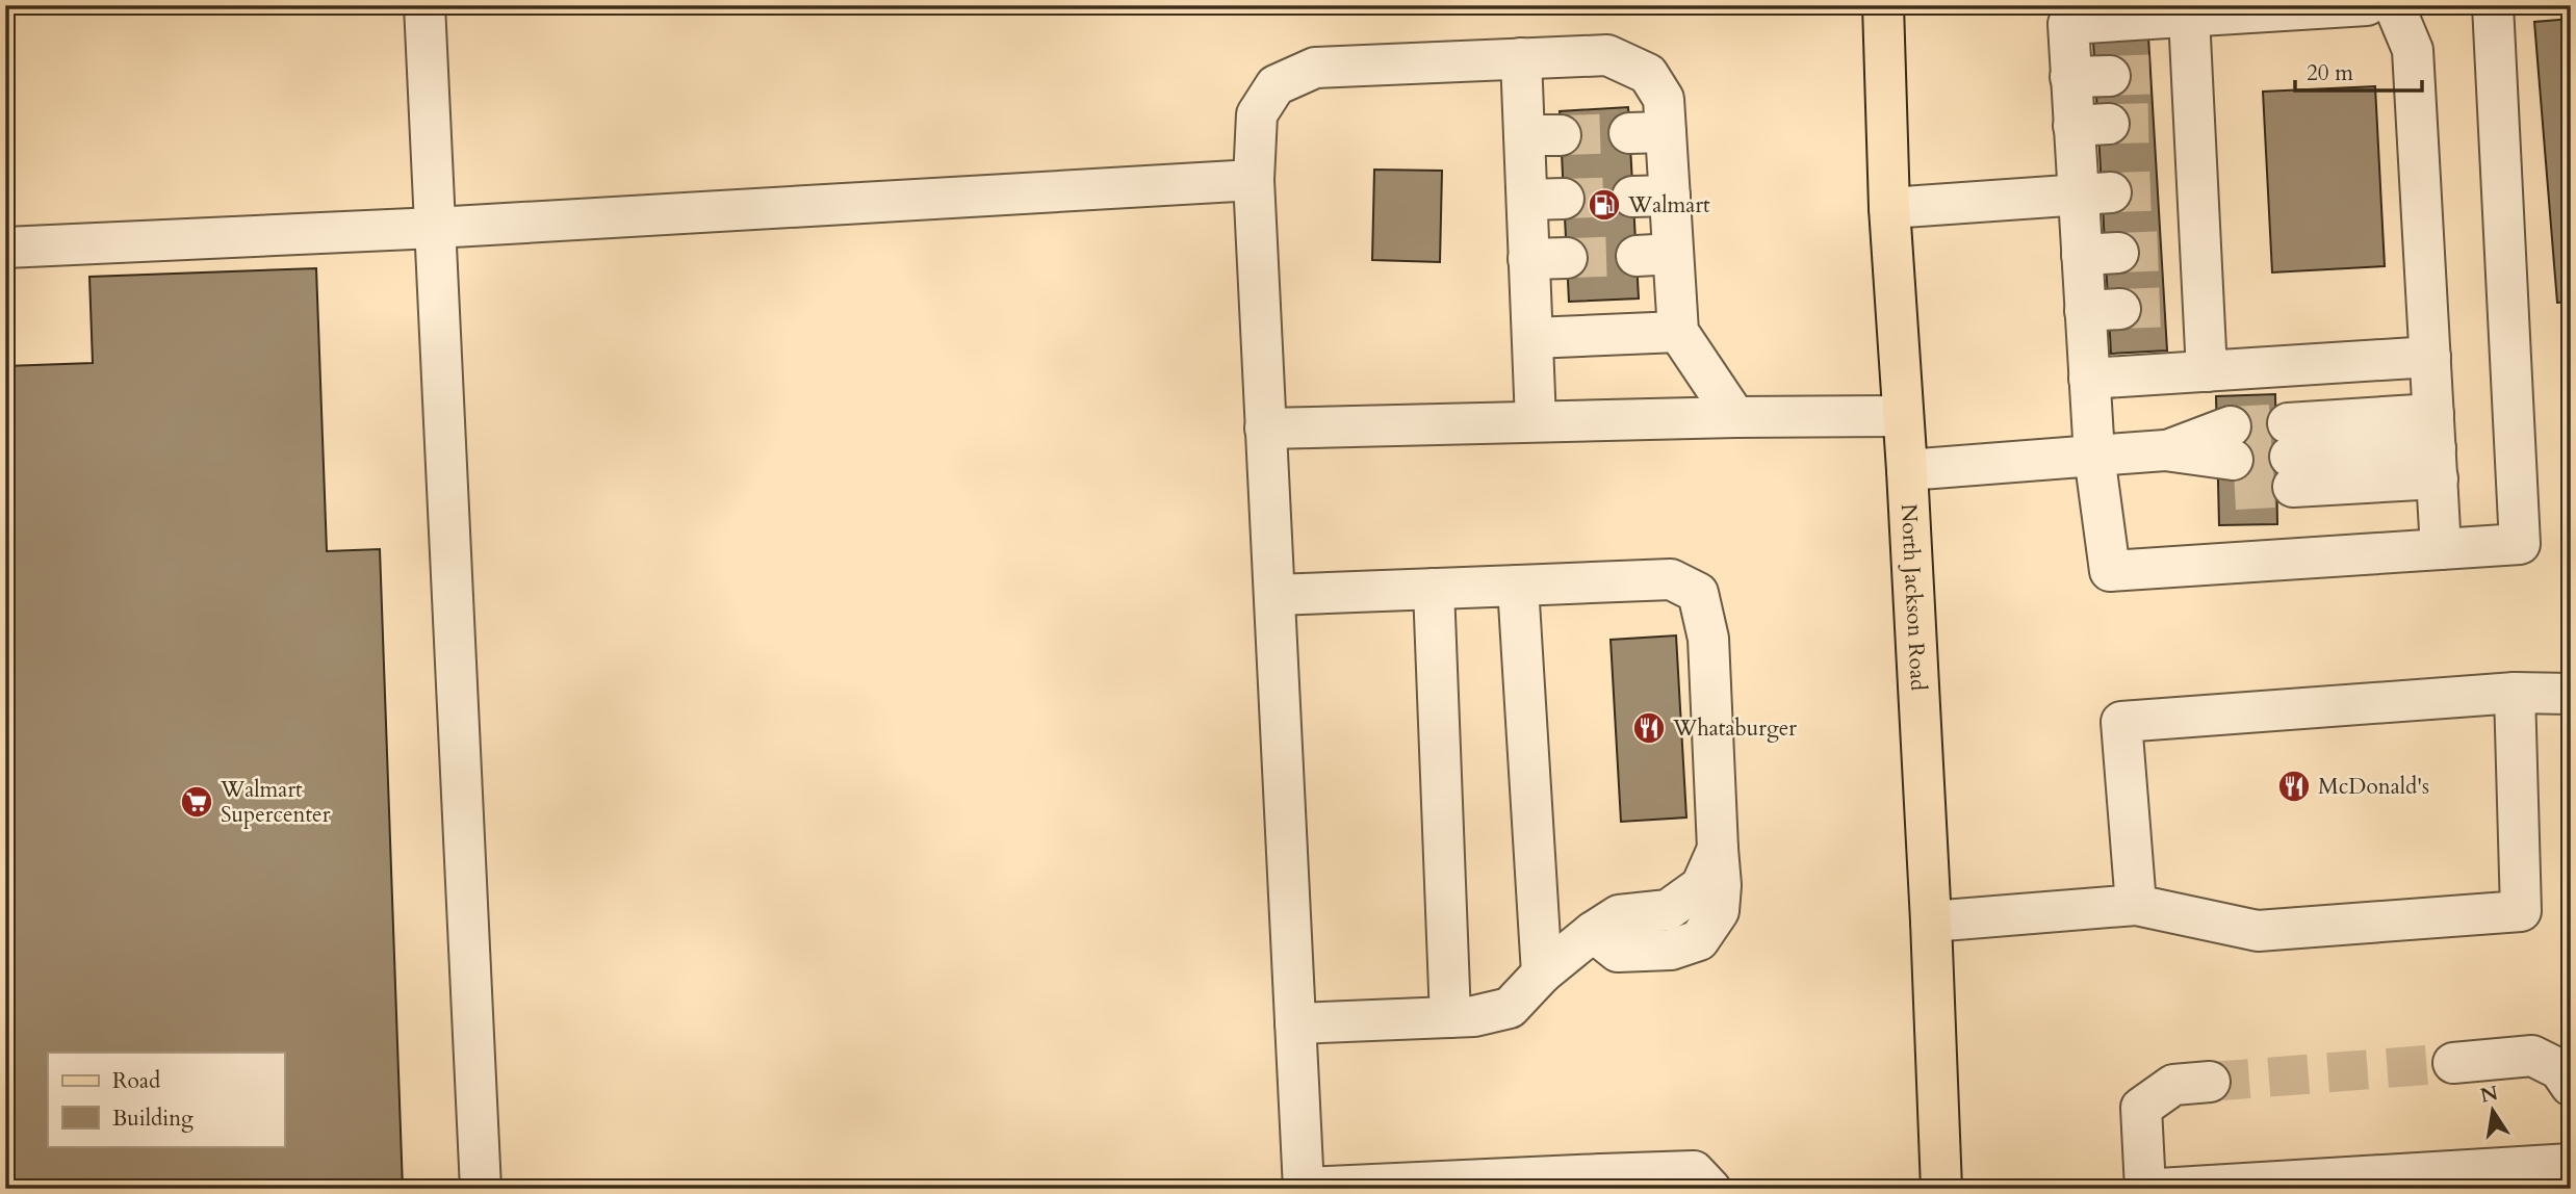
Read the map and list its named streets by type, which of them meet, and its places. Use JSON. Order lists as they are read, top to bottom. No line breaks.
{"streets":{"main road":["North Jackson Road"]},"places":{"fuel station":["Walmart"],"restaurant":["Whataburger","McDonald's"],"supermarket":["Walmart Supercenter"]},"legend":["Road","Building"],"scale_bar":"20 m","north":"top"}
